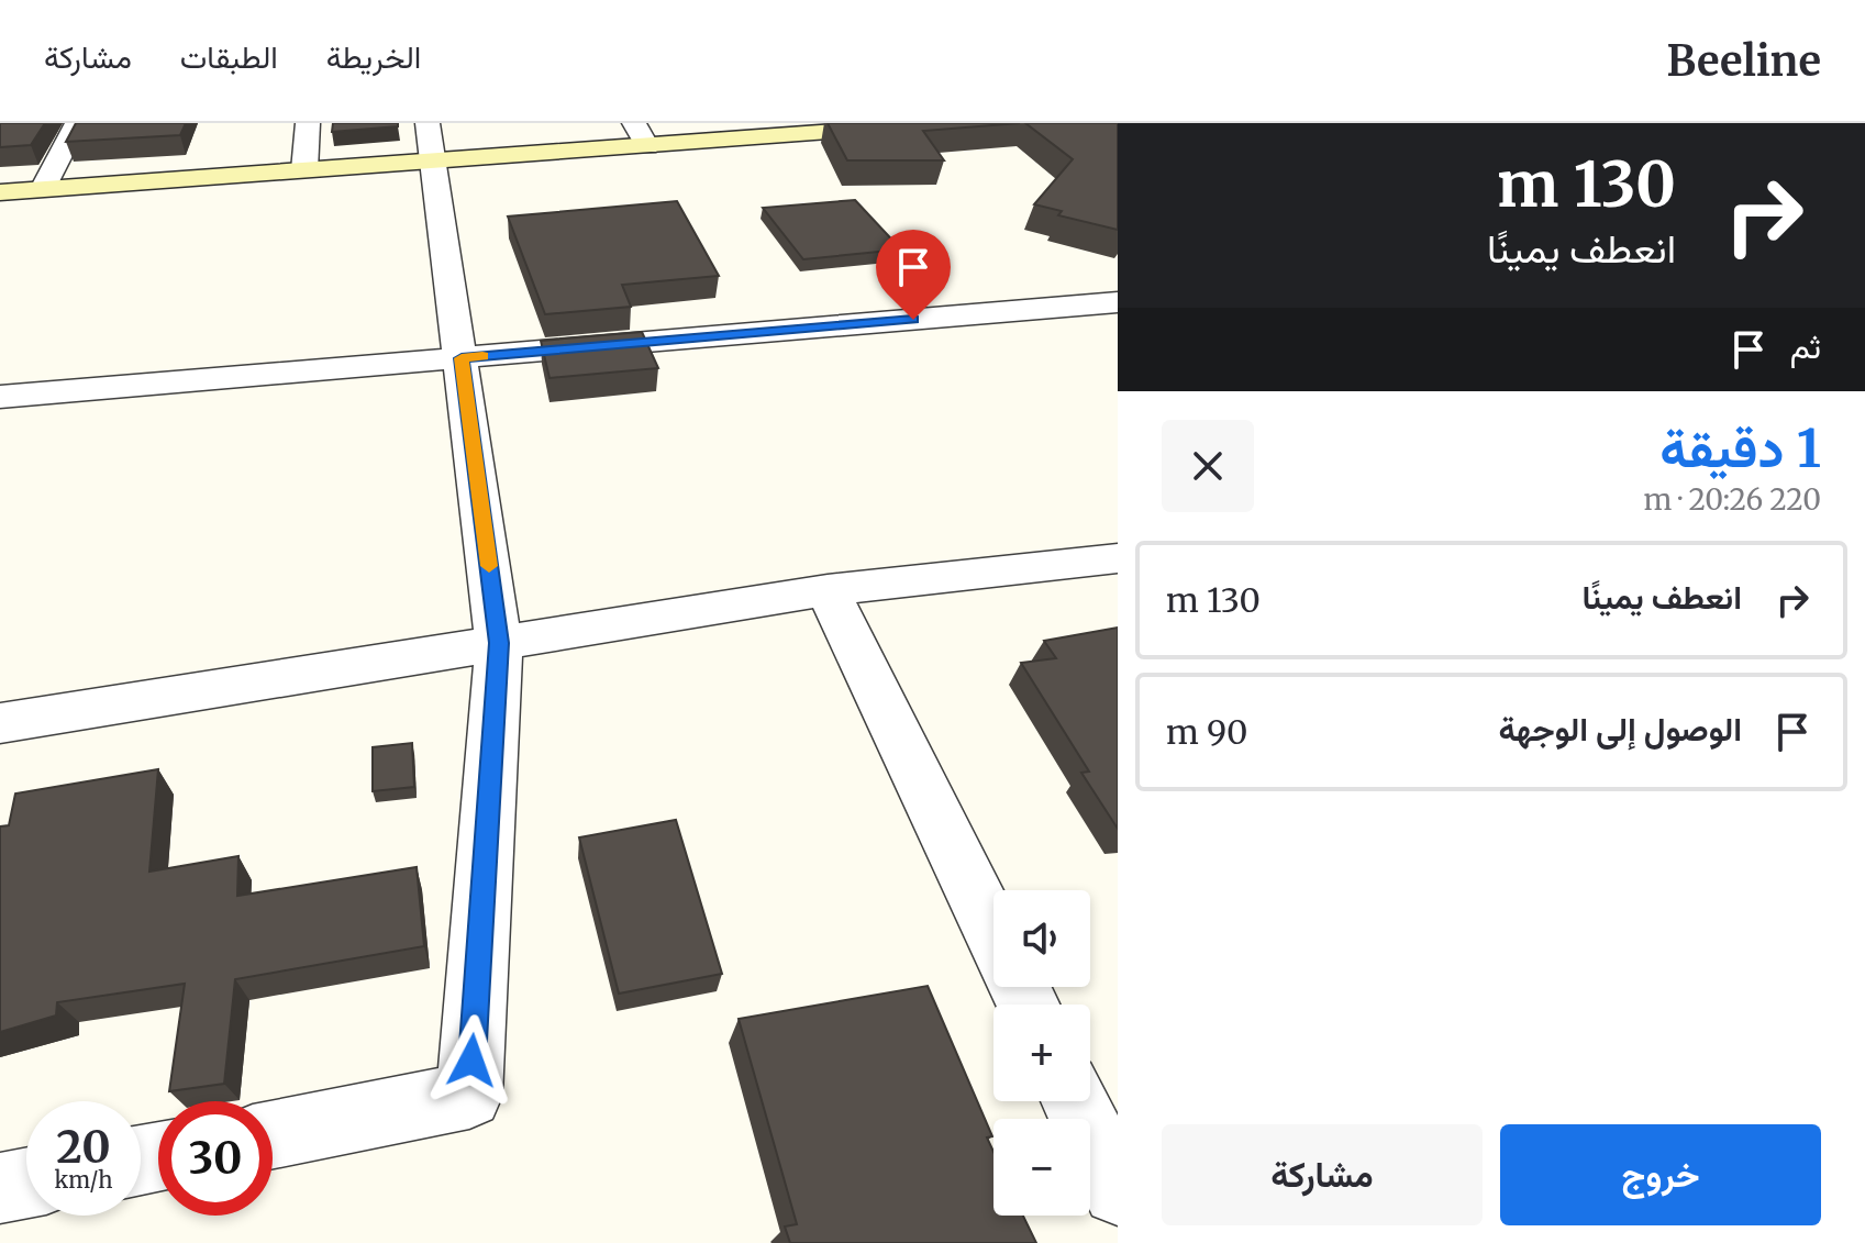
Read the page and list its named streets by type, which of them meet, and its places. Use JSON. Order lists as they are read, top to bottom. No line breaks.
{"page":{"header":"Beeline","nav":["الخريطة","الطبقات","مشاركة"],"turn":["130 m","انعطف يمينًا"],"then":"ثم","heading":["1 دقيقة","220 m · 20:26"],"list":[{"name":"انعطف يمينًا","value":"130 m"},{"name":"الوصول إلى الوجهة","value":"90 m"}],"map_buttons":["+","−"],"speed":"20 km/h","limit":"30","buttons":["خروج","مشاركة"]}}
